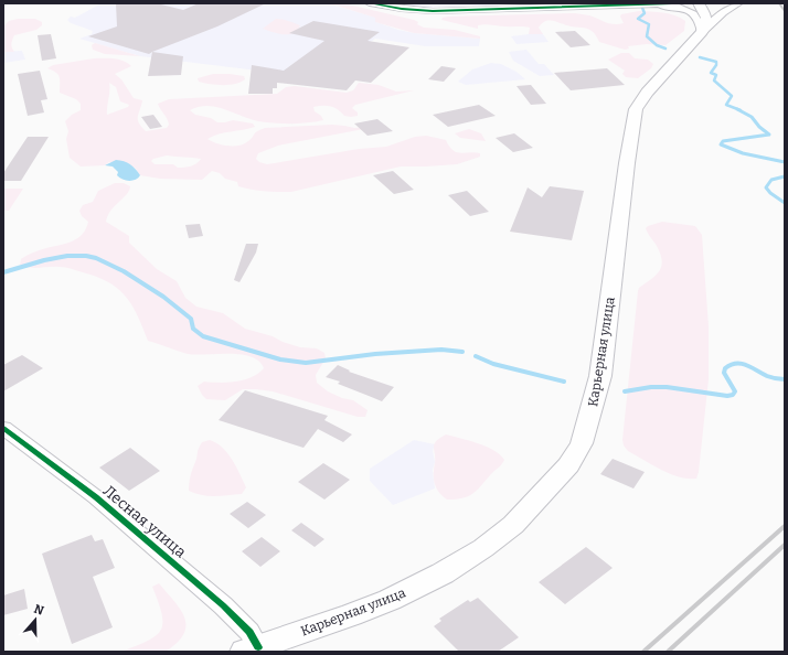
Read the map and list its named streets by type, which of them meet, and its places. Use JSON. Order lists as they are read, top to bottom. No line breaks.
{"streets":{"main road":["Карьерная улица"],"street":["Лесная улица"]},"crossings":[["Карьерная улица","Лесная улица"]],"north":"top"}
